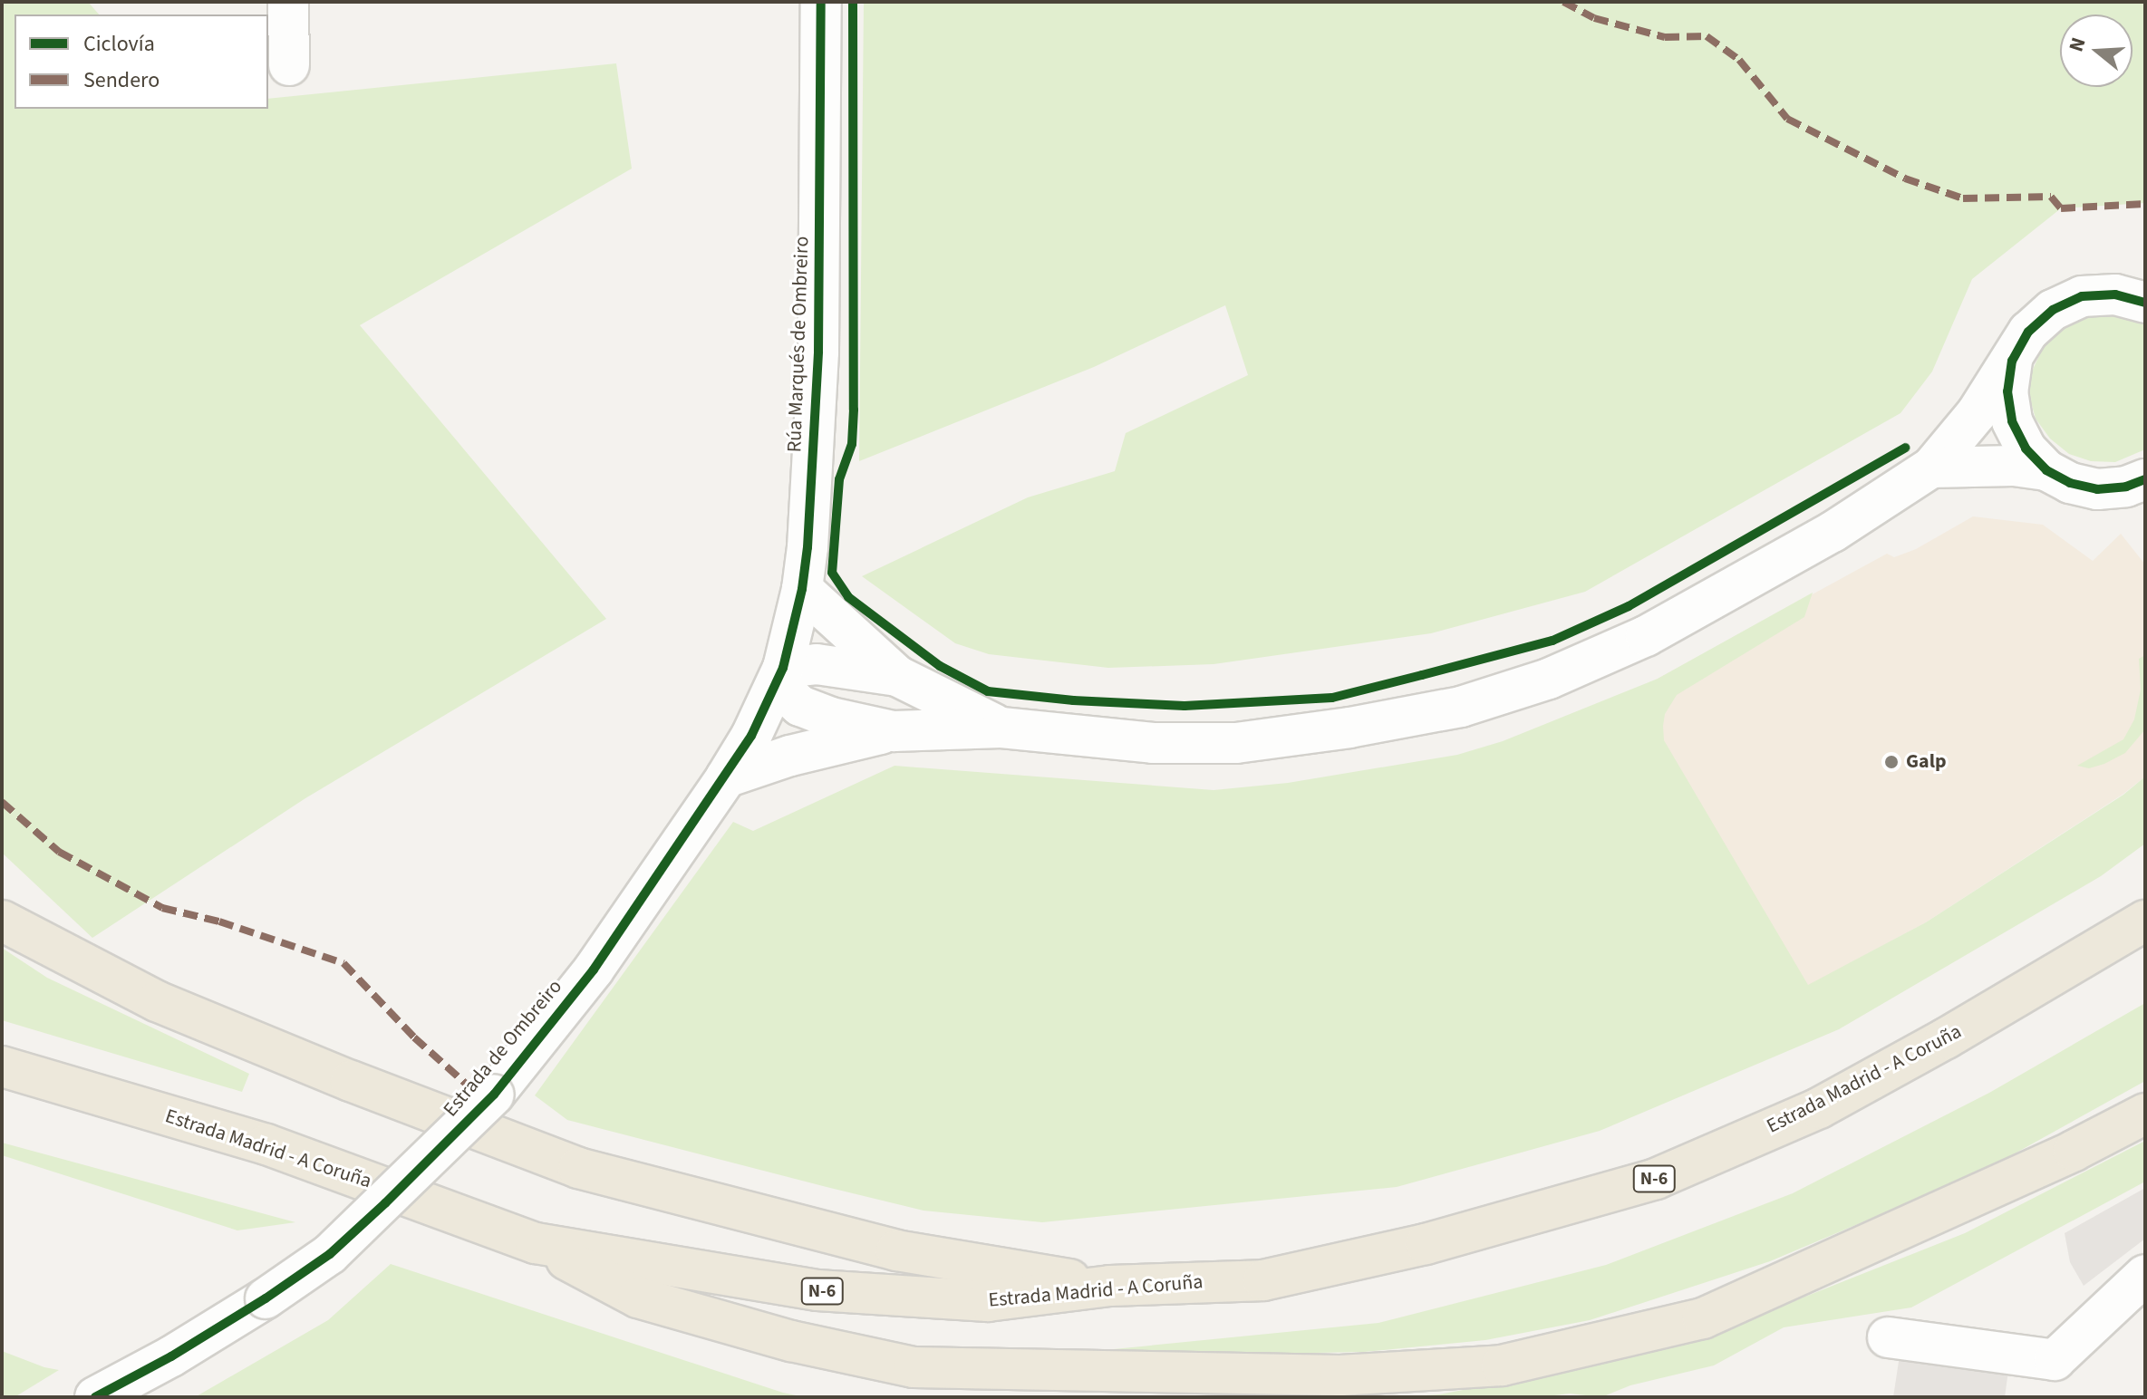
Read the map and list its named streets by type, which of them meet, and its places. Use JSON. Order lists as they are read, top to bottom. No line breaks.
{"streets":{"highway":["Estrada Madrid - A Coruña","N-6"],"street":["Rúa Marqués de Ombreiro","Estrada de Ombreiro"]},"crossings":[["Rúa Marqués de Ombreiro","Estrada de Ombreiro"]],"places":["Galp"],"legend":["Ciclovía","Sendero"],"north":"left"}
